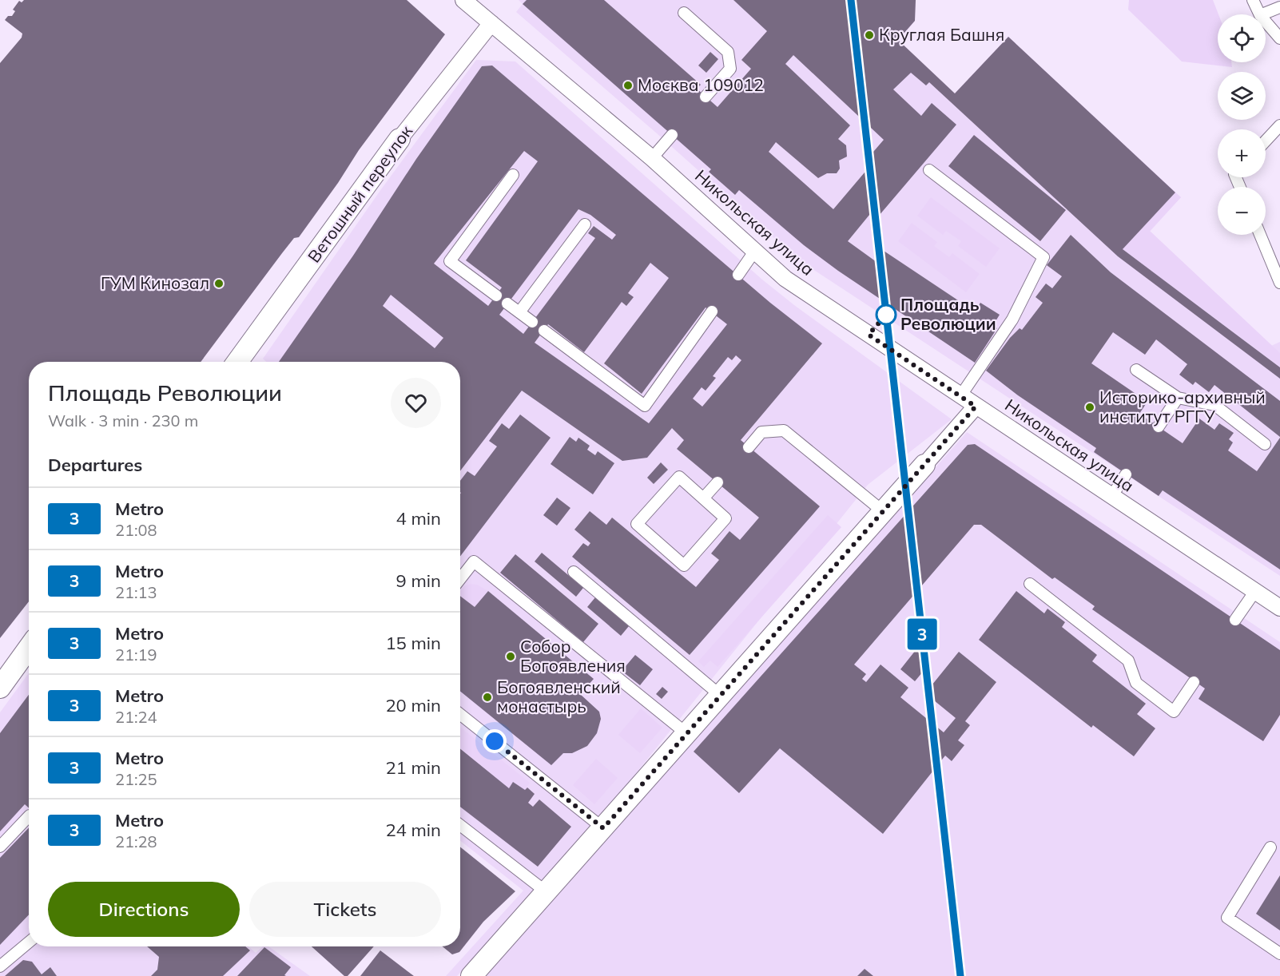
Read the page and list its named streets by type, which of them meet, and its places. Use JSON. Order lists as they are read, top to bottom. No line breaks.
{"streets":{"street":["Ветошный переулок","Никольская улица"]},"crossings":[["Ветошный переулок","Никольская улица"]],"places":["Круглая Башня","Москва 109012","ГУМ Кинозал","Площадь Революции","Историко-архивный институт РГГУ","Собор Богоявления","Богоявленский монастырь"],"lines":["metro line 3"],"page":{"on_map":"3","map_buttons":["+","−"],"heading":[["Площадь Революции","Walk · 3 min · 230 m"],"Departures"],"list":[{"mark":"3","name":"Metro","note":"21:08","value":"4 min"},{"mark":"3","name":"Metro","note":"21:13","value":"9 min"},{"mark":"3","name":"Metro","note":"21:19","value":"15 min"},{"mark":"3","name":"Metro","note":"21:24","value":"20 min"},{"mark":"3","name":"Metro","note":"21:25","value":"21 min"},{"mark":"3","name":"Metro","note":"21:28","value":"24 min"}],"buttons":["Directions","Tickets"]}}
